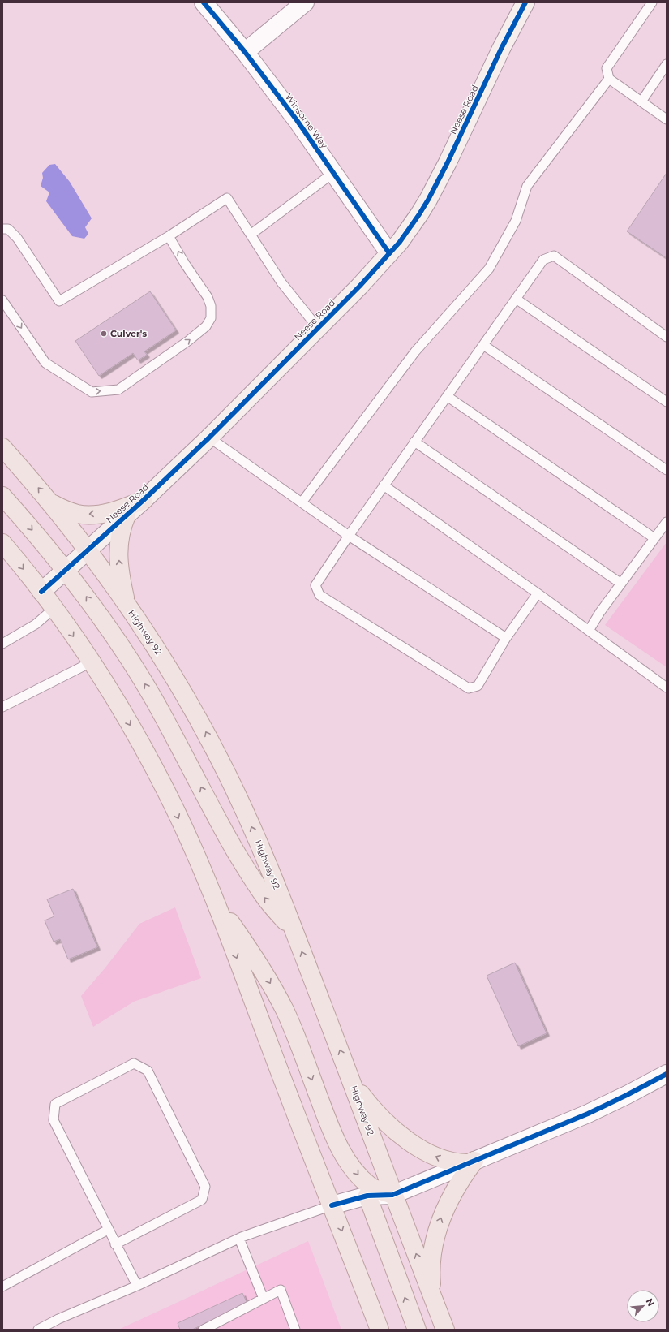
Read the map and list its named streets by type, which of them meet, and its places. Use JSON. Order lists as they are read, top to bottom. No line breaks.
{"streets":{"main road":["Highway 92"],"street":["Neese Road","Winsome Way"]},"crossings":[["Neese Road","Winsome Way"],["Neese Road","Highway 92"]],"places":["Culver's"],"north":"top right"}
